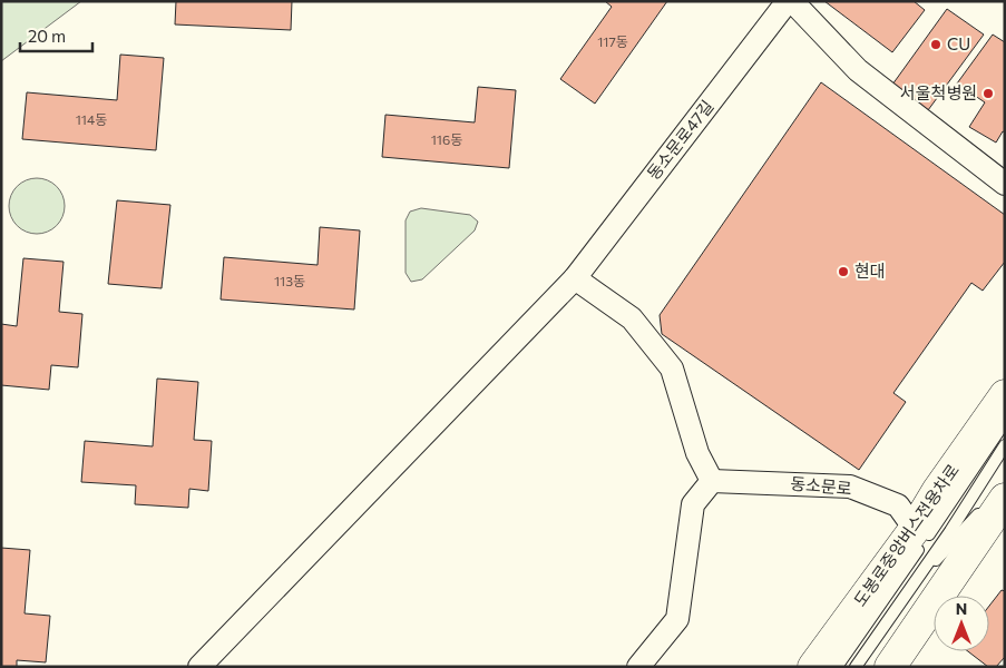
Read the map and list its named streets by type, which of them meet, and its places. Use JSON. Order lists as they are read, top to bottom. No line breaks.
{"streets":{"street":["동소문로47길","동소문로"],"lane":["도봉로중앙버스전용차로"]},"places":["CU","서울척병원","현대"],"house_numbers":["117동","114동","116동","113동"],"scale_bar":"20 m","north":"top"}
